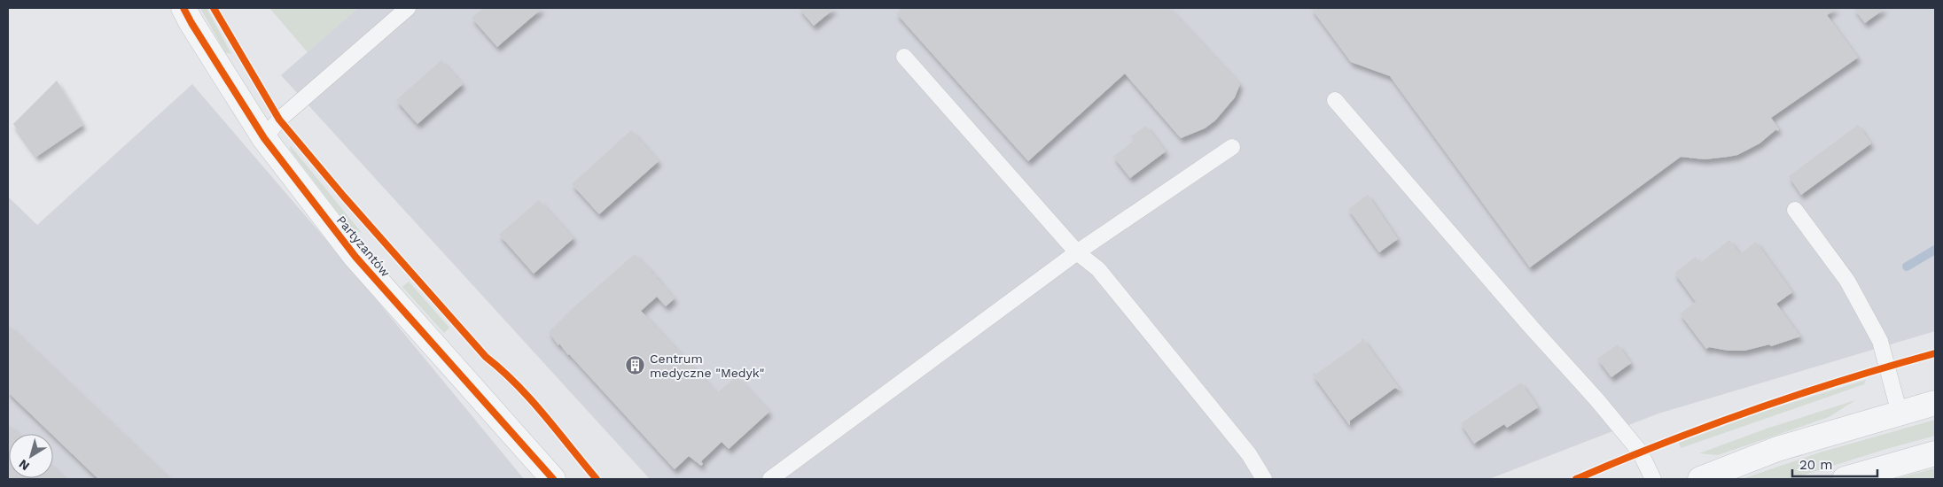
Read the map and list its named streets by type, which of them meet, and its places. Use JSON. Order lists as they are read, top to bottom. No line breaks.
{"streets":{"street":["Partyzantów"]},"places":{"building":["Centrum medyczne \"Medyk\""]},"scale_bar":"20 m","north":"bottom left"}
